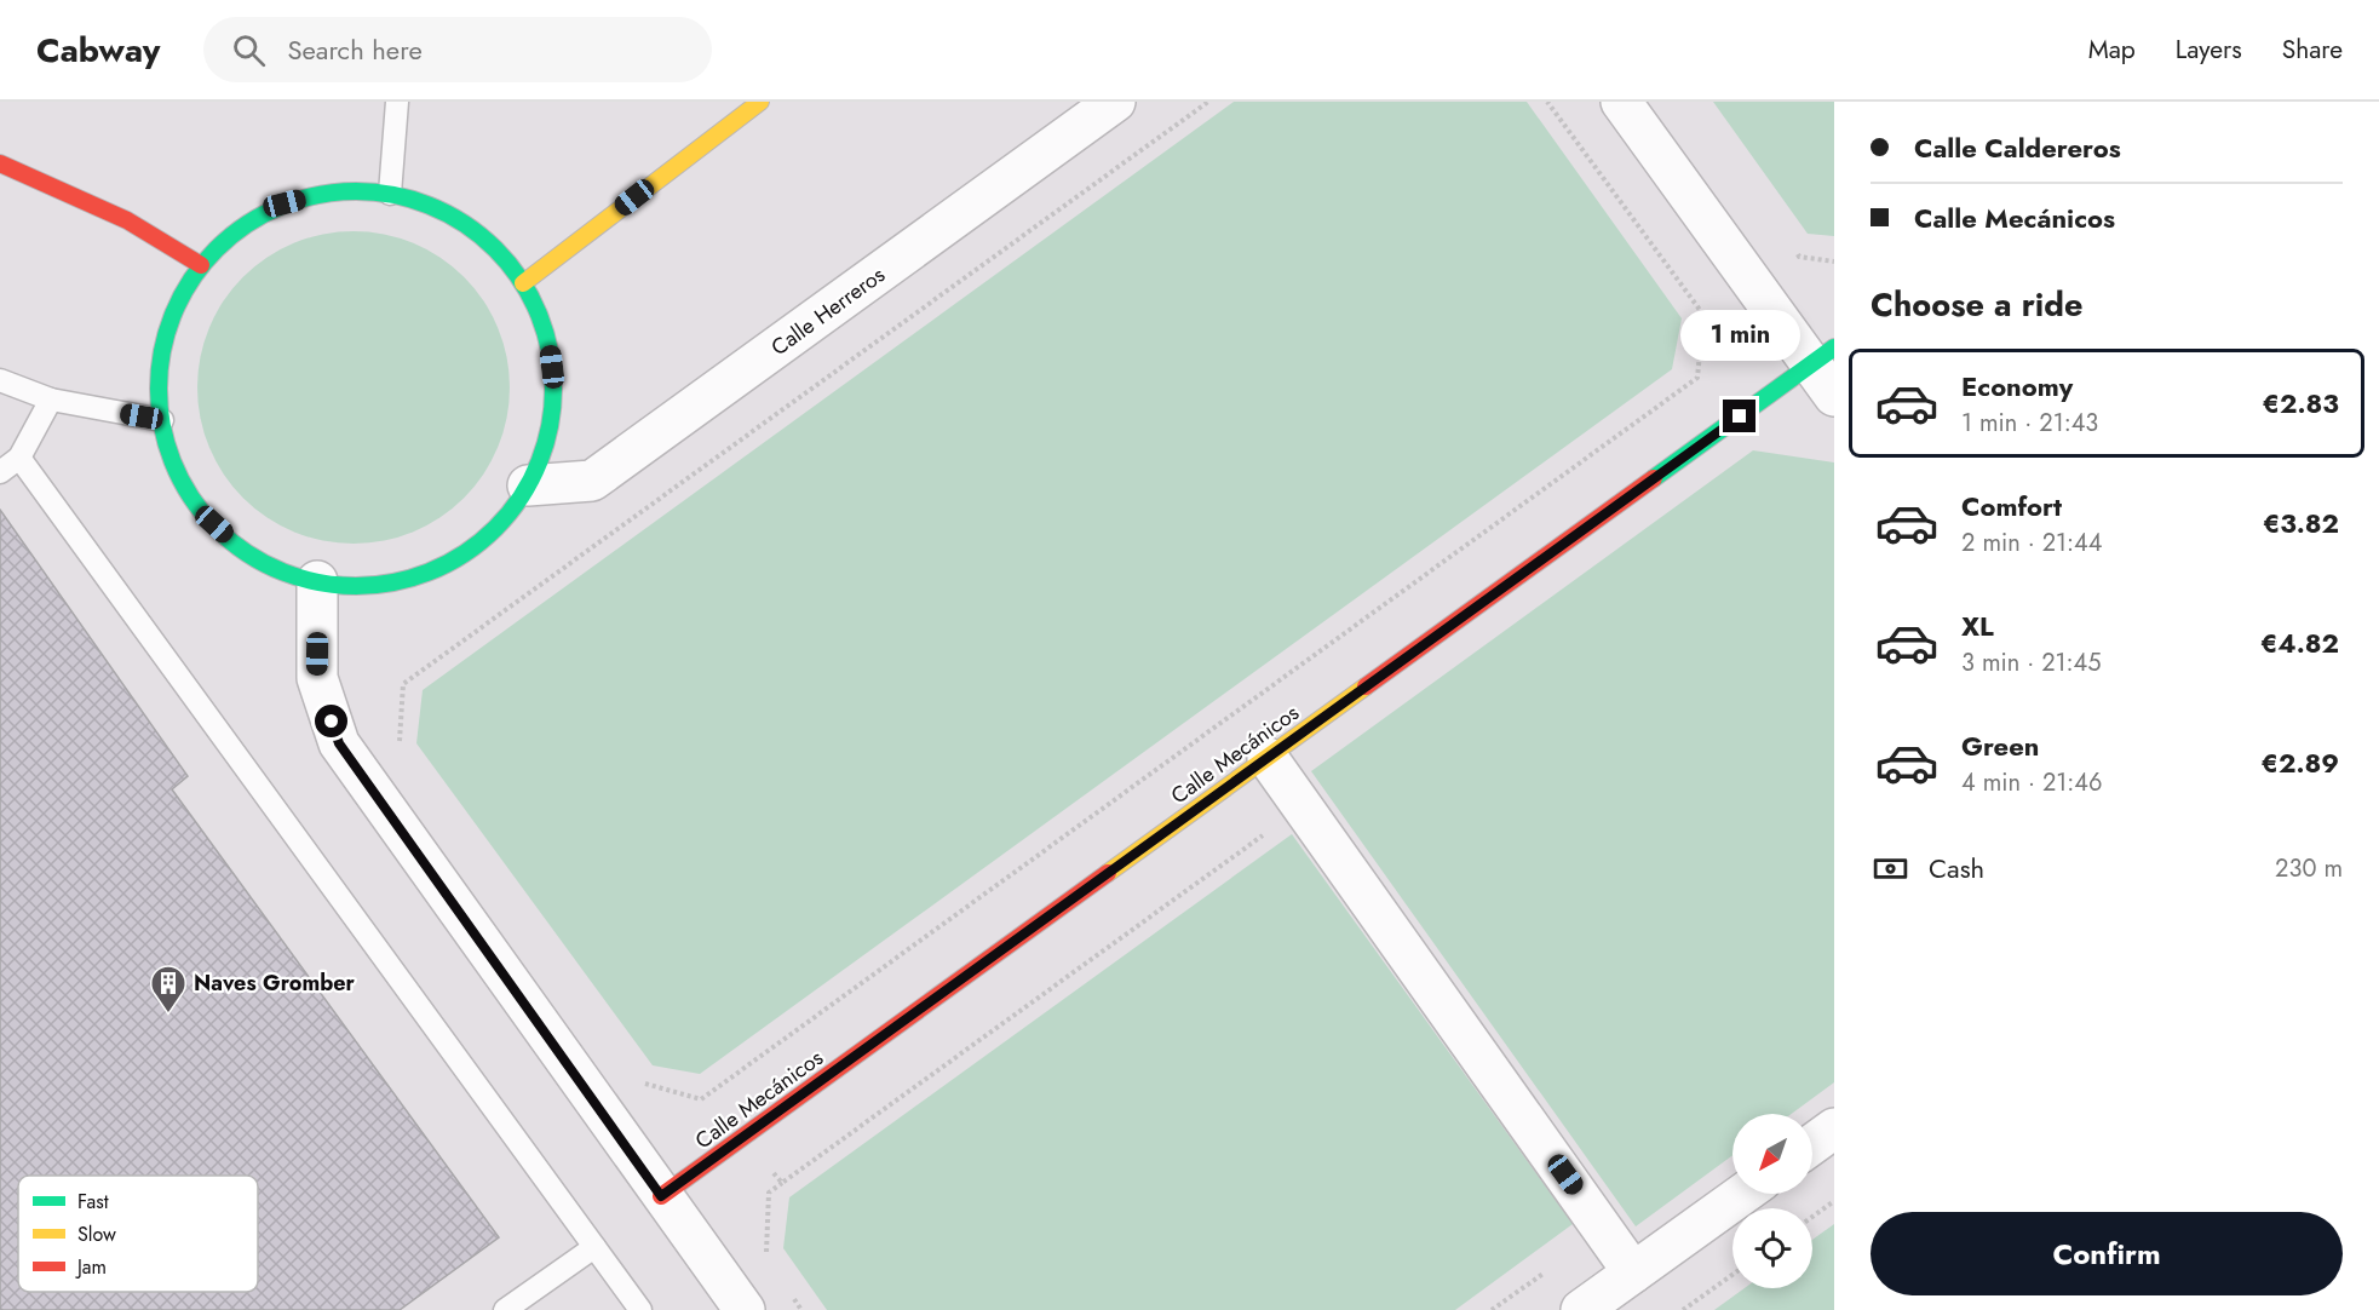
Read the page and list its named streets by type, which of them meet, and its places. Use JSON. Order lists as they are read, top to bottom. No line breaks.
{"streets":{"main road":["Calle Mecánicos"],"street":["Calle Herreros"]},"places":{"building":["Naves Gromber"]},"legend":["Fast","Slow","Jam"],"north":"bottom left","page":{"header":"Cabway","search":"Search here","nav":["Map","Layers","Share"],"banner":["Calle Caldereros","Calle Mecánicos"],"heading":"Choose a ride","bubble":"1 min","list":[{"name":"Economy","note":"1 min · 21:43","value":"€2.83"},{"name":"Comfort","note":"2 min · 21:44","value":"€3.82"},{"name":"XL","note":"3 min · 21:45","value":"€4.82"},{"name":"Green","note":"4 min · 21:46","value":"€2.89"}],"pay":["Cash","230 m"],"buttons":"Confirm"}}
